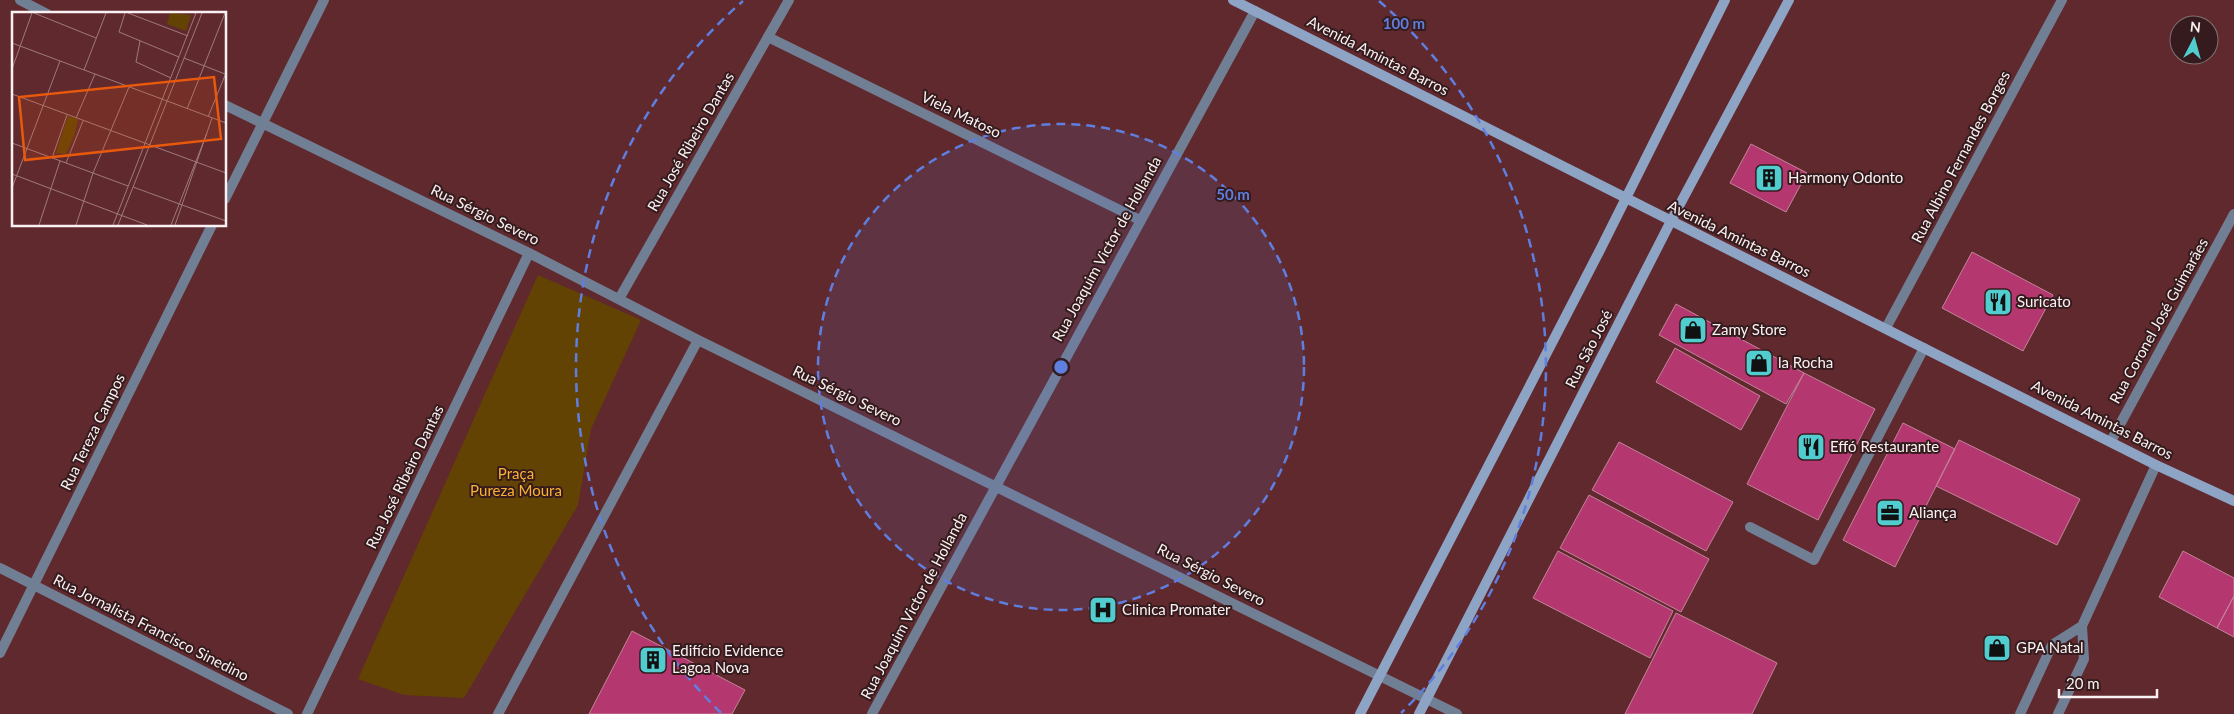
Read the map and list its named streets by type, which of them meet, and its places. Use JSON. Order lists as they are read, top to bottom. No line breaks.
{"streets":{"main road":["Avenida Amintas Barros","Rua São José"],"street":["Viela Matoso","Rua José Ribeiro Dantas","Rua Albino Fernandes Borges","Rua Sérgio Severo","Rua Joaquim Victor de Hollanda","Rua Coronel José Guimarães","Rua Tereza Campos","Rua Jornalista Francisco Sinedino"]},"crossings":[["Avenida Amintas Barros","Rua Albino Fernandes Borges"],["Avenida Amintas Barros","Rua Joaquim Victor de Hollanda"],["Avenida Amintas Barros","Rua Coronel José Guimarães"],["Avenida Amintas Barros","Rua São José"],["Viela Matoso","Rua José Ribeiro Dantas"],["Viela Matoso","Rua Joaquim Victor de Hollanda"],["Rua José Ribeiro Dantas","Rua Sérgio Severo"],["Rua Sérgio Severo","Rua Joaquim Victor de Hollanda"],["Rua Sérgio Severo","Rua São José"],["Rua Tereza Campos","Rua Jornalista Francisco Sinedino"]],"parks":["Praça Pureza Moura"],"places":{"building":["Harmony Odonto","Edifício Evidence Lagoa Nova"],"restaurant":["Suricato","Effó Restaurante"],"shop":["Zamy Store","la Rocha","GPA Natal"],"office":["Aliança"],"hospital":["Clinica Promater"]},"scale_bar":"20 m","north":"top","rings":["100 m","50 m"]}
